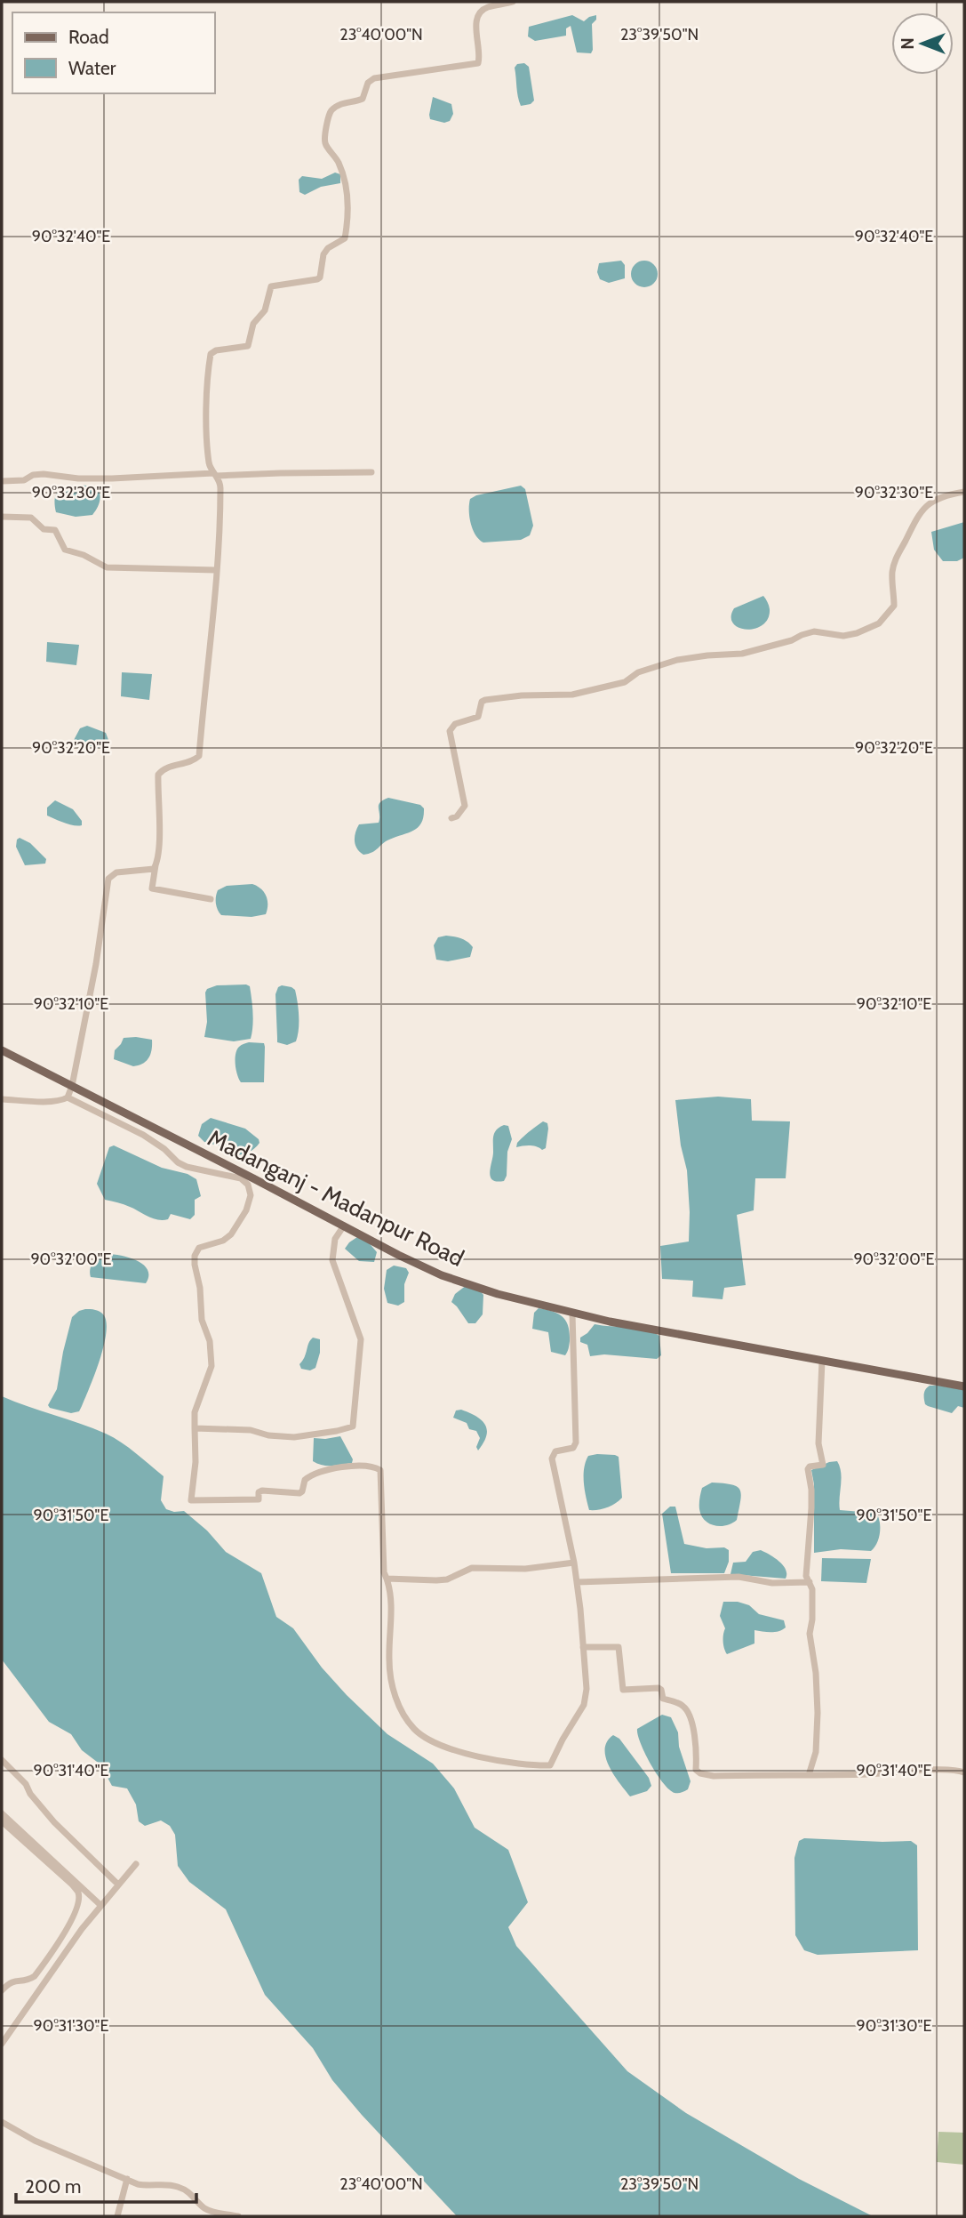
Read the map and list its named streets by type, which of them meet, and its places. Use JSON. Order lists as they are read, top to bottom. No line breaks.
{"streets":{"main road":["Madanganj - Madanpur Road"]},"legend":["Road","Water"],"scale_bar":"200 m","north":"left","coordinates":["23°40'00\"N","23°39'50\"N","90°32'40\"E","90°32'30\"E","90°32'20\"E","90°32'10\"E","90°32'00\"E","90°31'50\"E","90°31'40\"E","90°31'30\"E"]}
